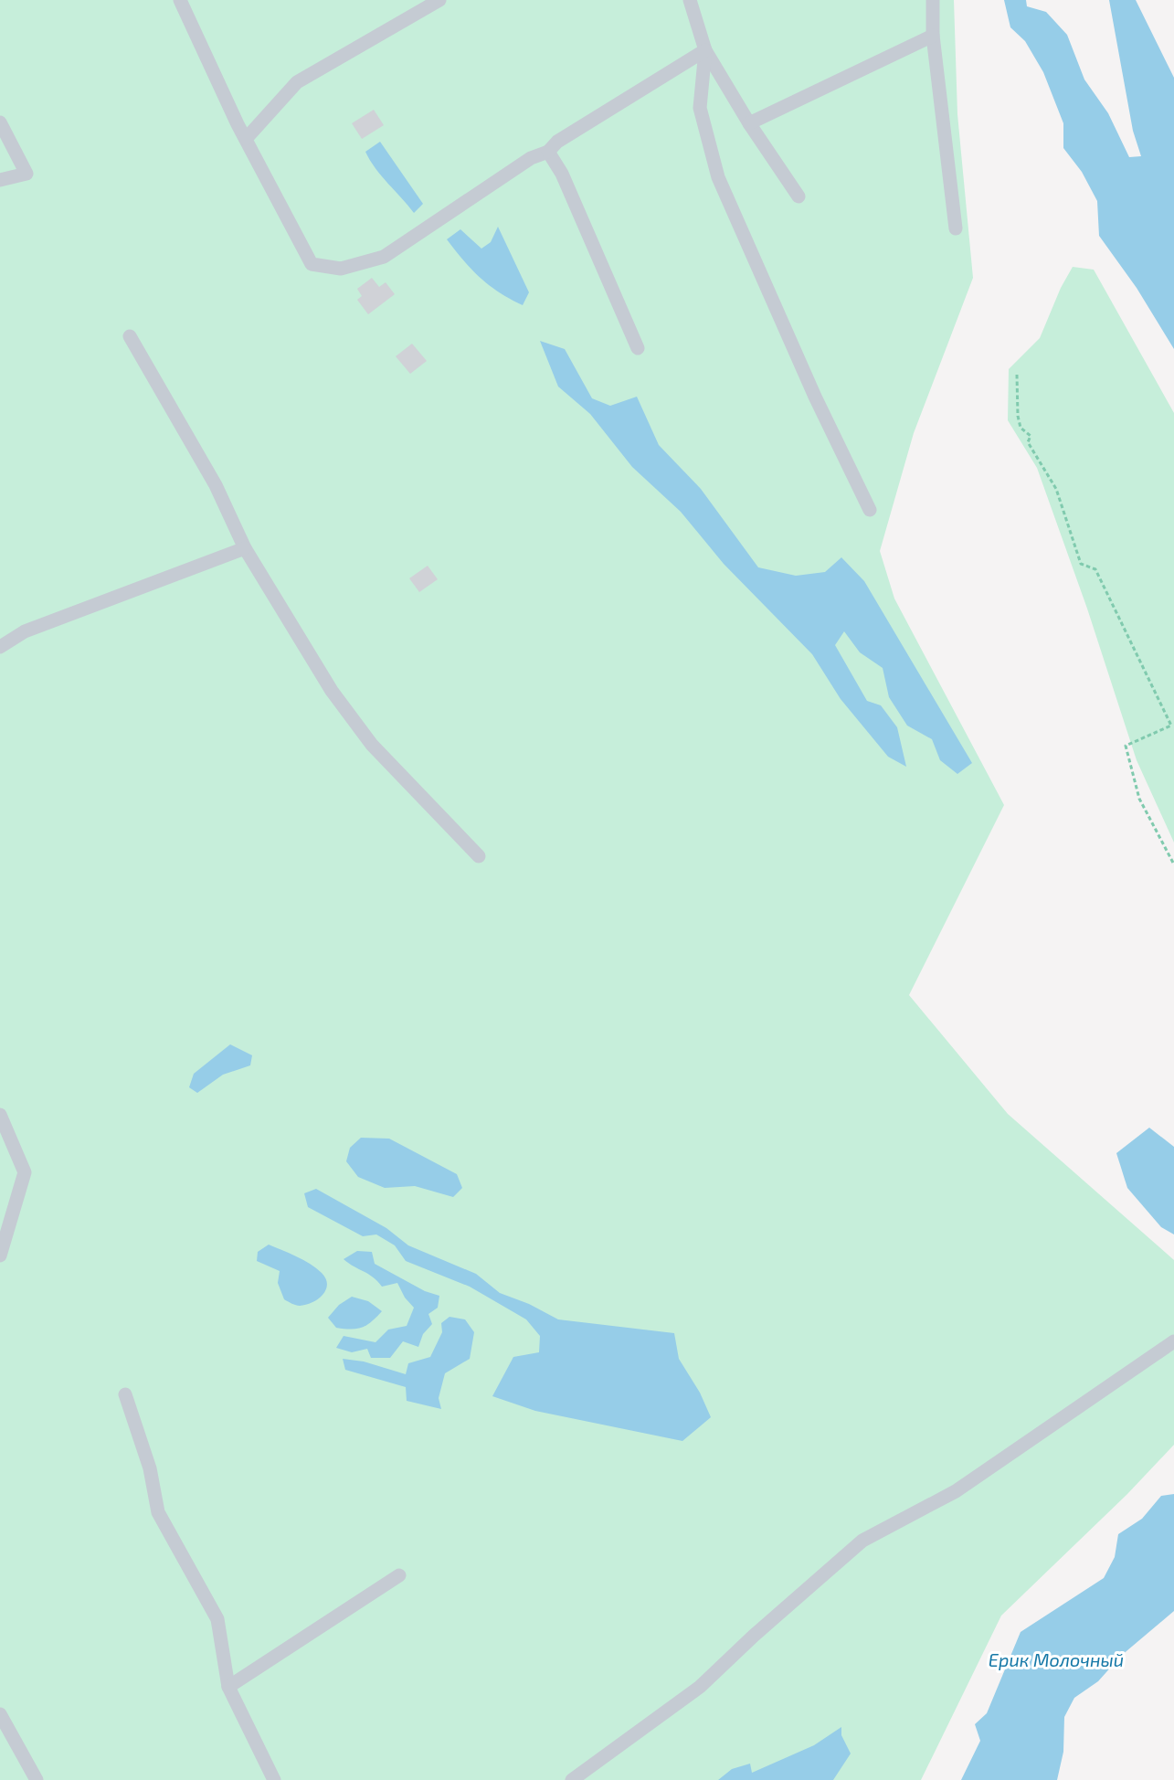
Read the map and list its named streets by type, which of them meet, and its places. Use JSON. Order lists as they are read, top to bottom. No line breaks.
{"water":["Ерик Молочный"]}
